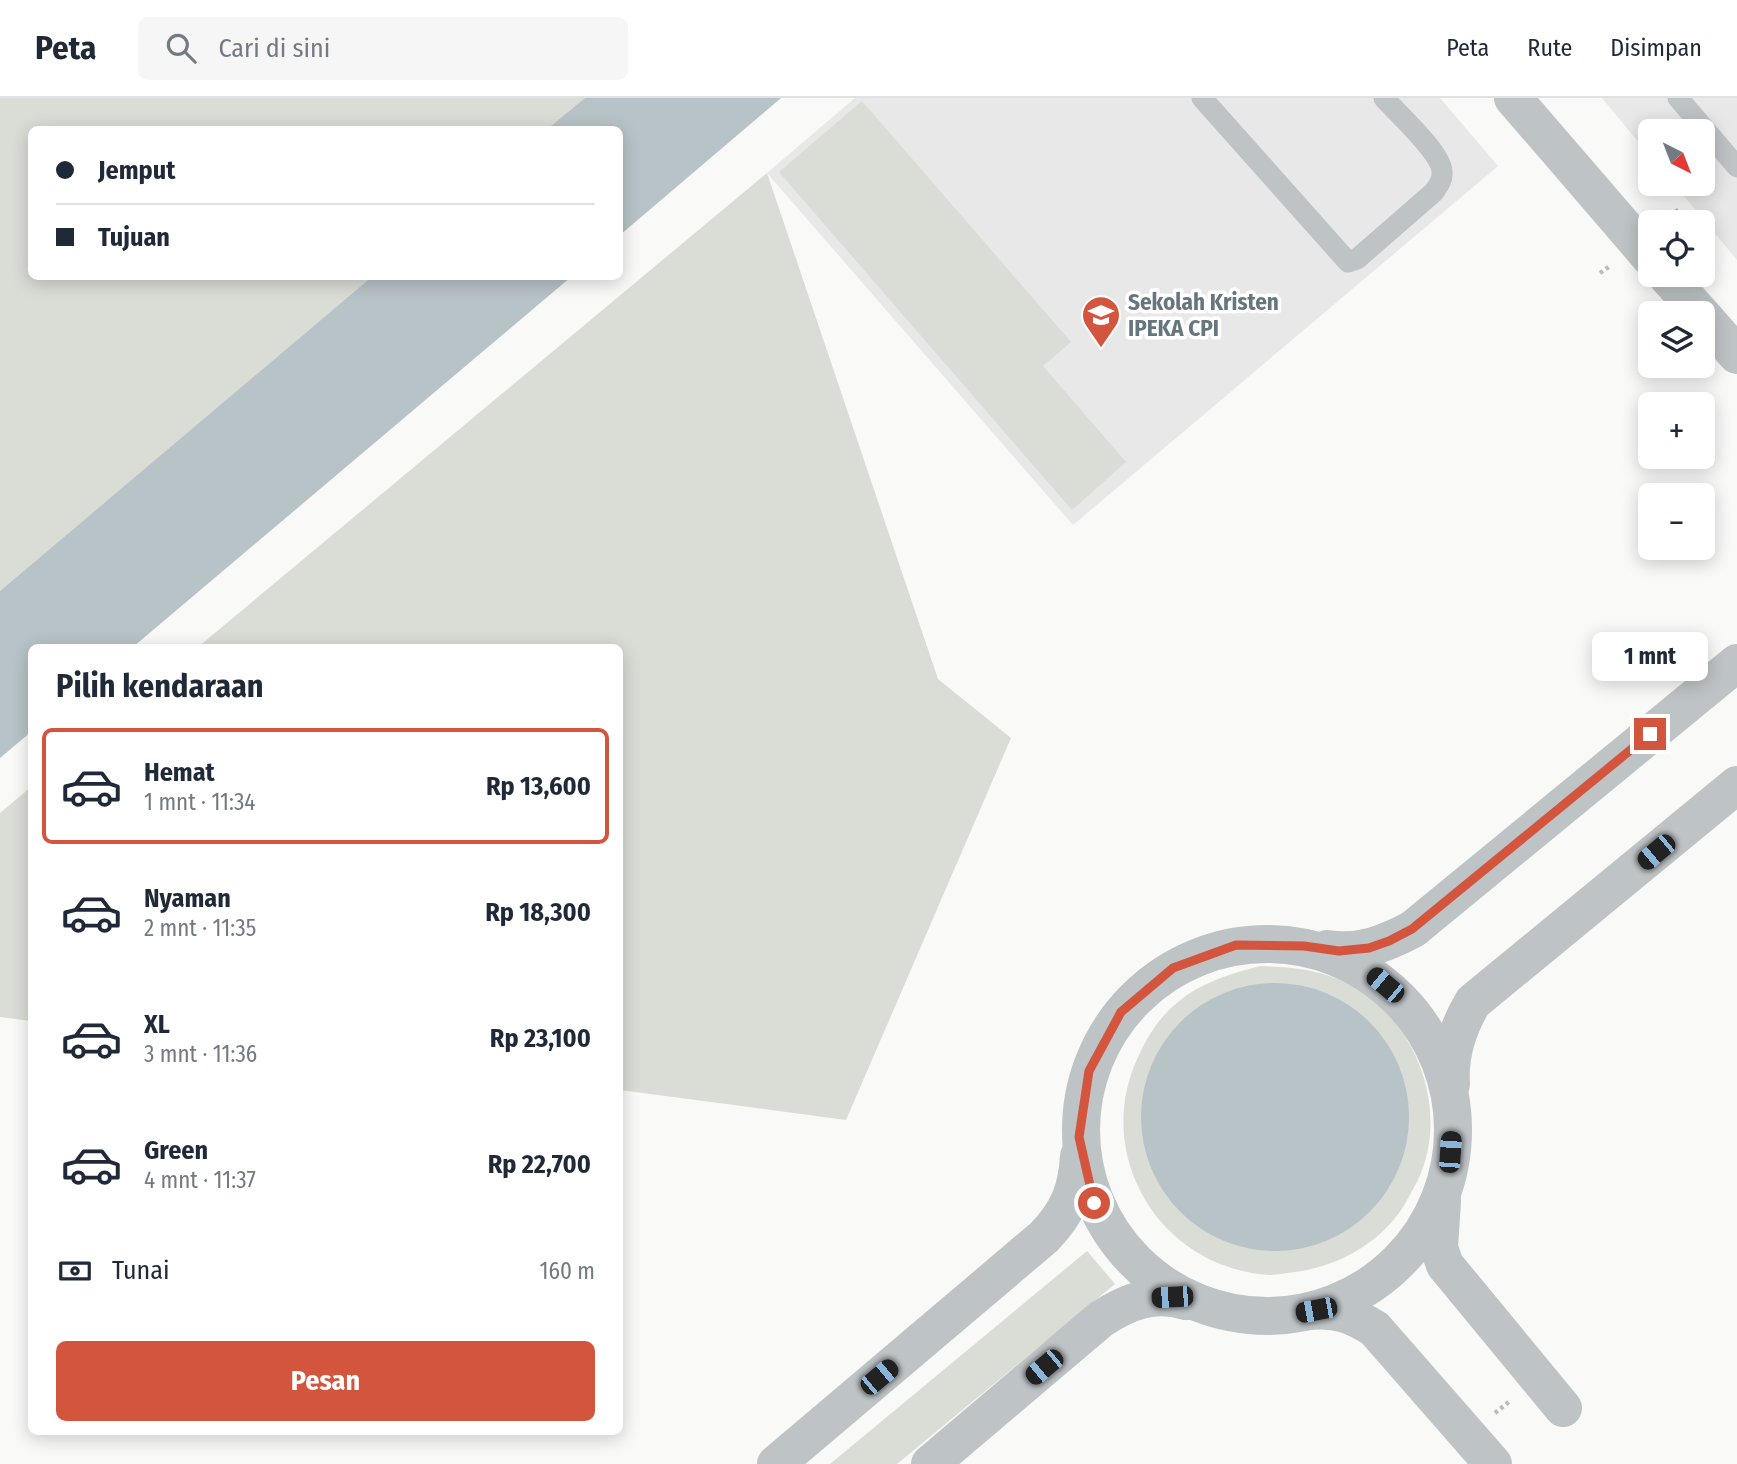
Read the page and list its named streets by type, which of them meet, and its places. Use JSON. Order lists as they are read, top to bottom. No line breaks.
{"places":{"school or university":["Sekolah Kristen IPEKA CPI"]},"north":"bottom right","page":{"header":"Peta","search":"Cari di sini","nav":["Peta","Rute","Disimpan"],"map_buttons":["+","−"],"banner":["Jemput","Tujuan"],"bubble":"1 mnt","heading":"Pilih kendaraan","list":[{"name":"Hemat","note":"1 mnt · 11:34","value":"Rp 13,600"},{"name":"Nyaman","note":"2 mnt · 11:35","value":"Rp 18,300"},{"name":"XL","note":"3 mnt · 11:36","value":"Rp 23,100"},{"name":"Green","note":"4 mnt · 11:37","value":"Rp 22,700"}],"pay":["Tunai","160 m"],"buttons":"Pesan"}}
